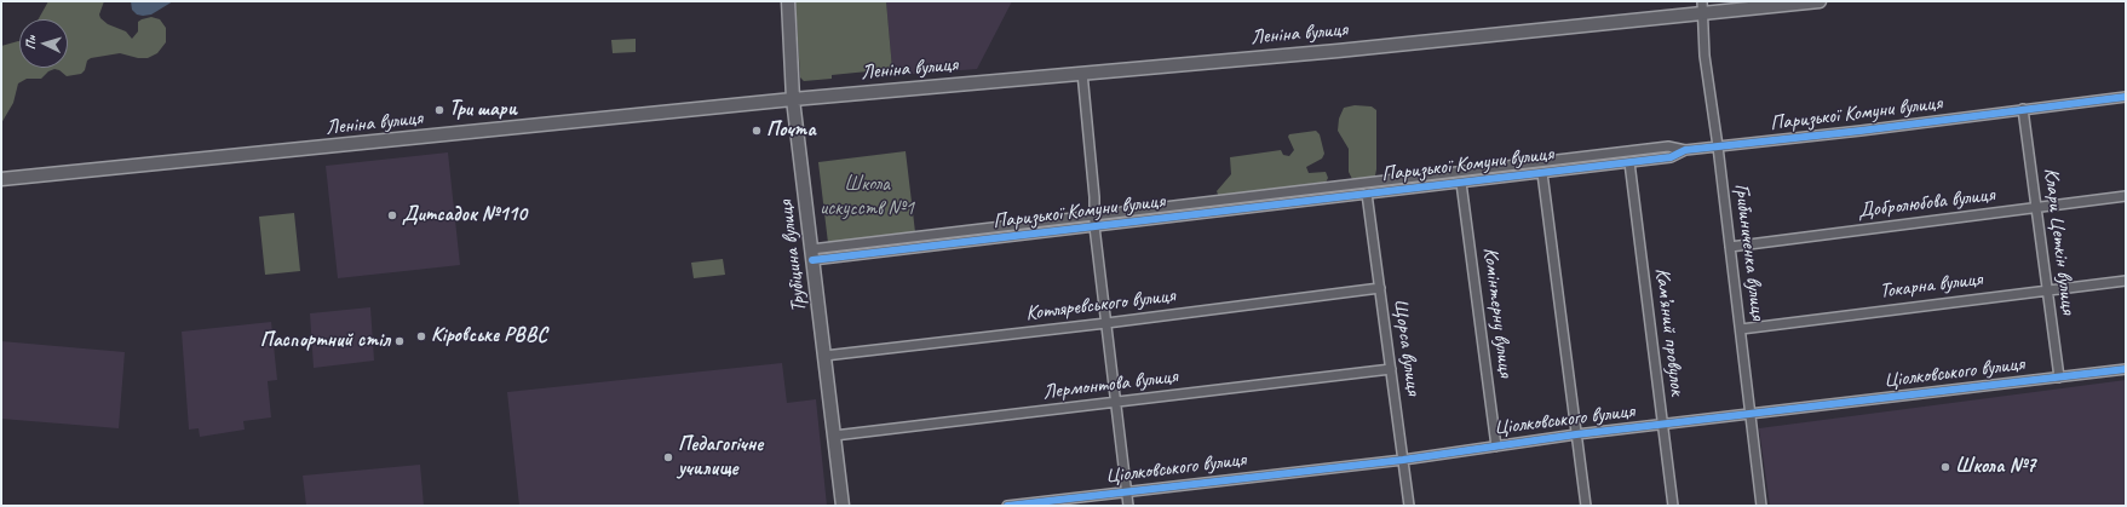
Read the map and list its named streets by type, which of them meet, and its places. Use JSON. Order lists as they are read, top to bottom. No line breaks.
{"streets":{"main road":["Леніна вулиця","Трубіцина вулиця"],"street":["Паризької Комуни вулиця","Добролюбова вулиця","Клари Цеткін вулиця","Грибиниченка вулиця","Токарна вулиця","Котляревського вулиця","Комінтерну вулиця","Кам’яний провулок","Щорса вулиця","Ціолковського вулиця","Лермонтова вулиця"]},"crossings":[["Леніна вулиця","Грибиниченка вулиця"],["Леніна вулиця","Трубіцина вулиця"],["Паризької Комуни вулиця","Клари Цеткін вулиця"],["Паризької Комуни вулиця","Грибиниченка вулиця"],["Паризької Комуни вулиця","Трубіцина вулиця"],["Паризької Комуни вулиця","Комінтерну вулиця"],["Паризької Комуни вулиця","Кам’яний провулок"],["Паризької Комуни вулиця","Щорса вулиця"],["Добролюбова вулиця","Клари Цеткін вулиця"],["Добролюбова вулиця","Грибиниченка вулиця"],["Клари Цеткін вулиця","Токарна вулиця"],["Клари Цеткін вулиця","Ціолковського вулиця"],["Грибиниченка вулиця","Токарна вулиця"],["Грибиниченка вулиця","Ціолковського вулиця"],["Трубіцина вулиця","Котляревського вулиця"],["Трубіцина вулиця","Лермонтова вулиця"],["Котляревського вулиця","Щорса вулиця"],["Комінтерну вулиця","Ціолковського вулиця"],["Кам’яний провулок","Ціолковського вулиця"],["Щорса вулиця","Ціолковського вулиця"],["Щорса вулиця","Лермонтова вулиця"]],"parks":["Школа искусств №1"],"places":["Три шари","Почта","Дитсадок №110","Кіровське РВВС","Паспортний стіл","Педагогічне училище","Школа №7"],"north":"left"}
